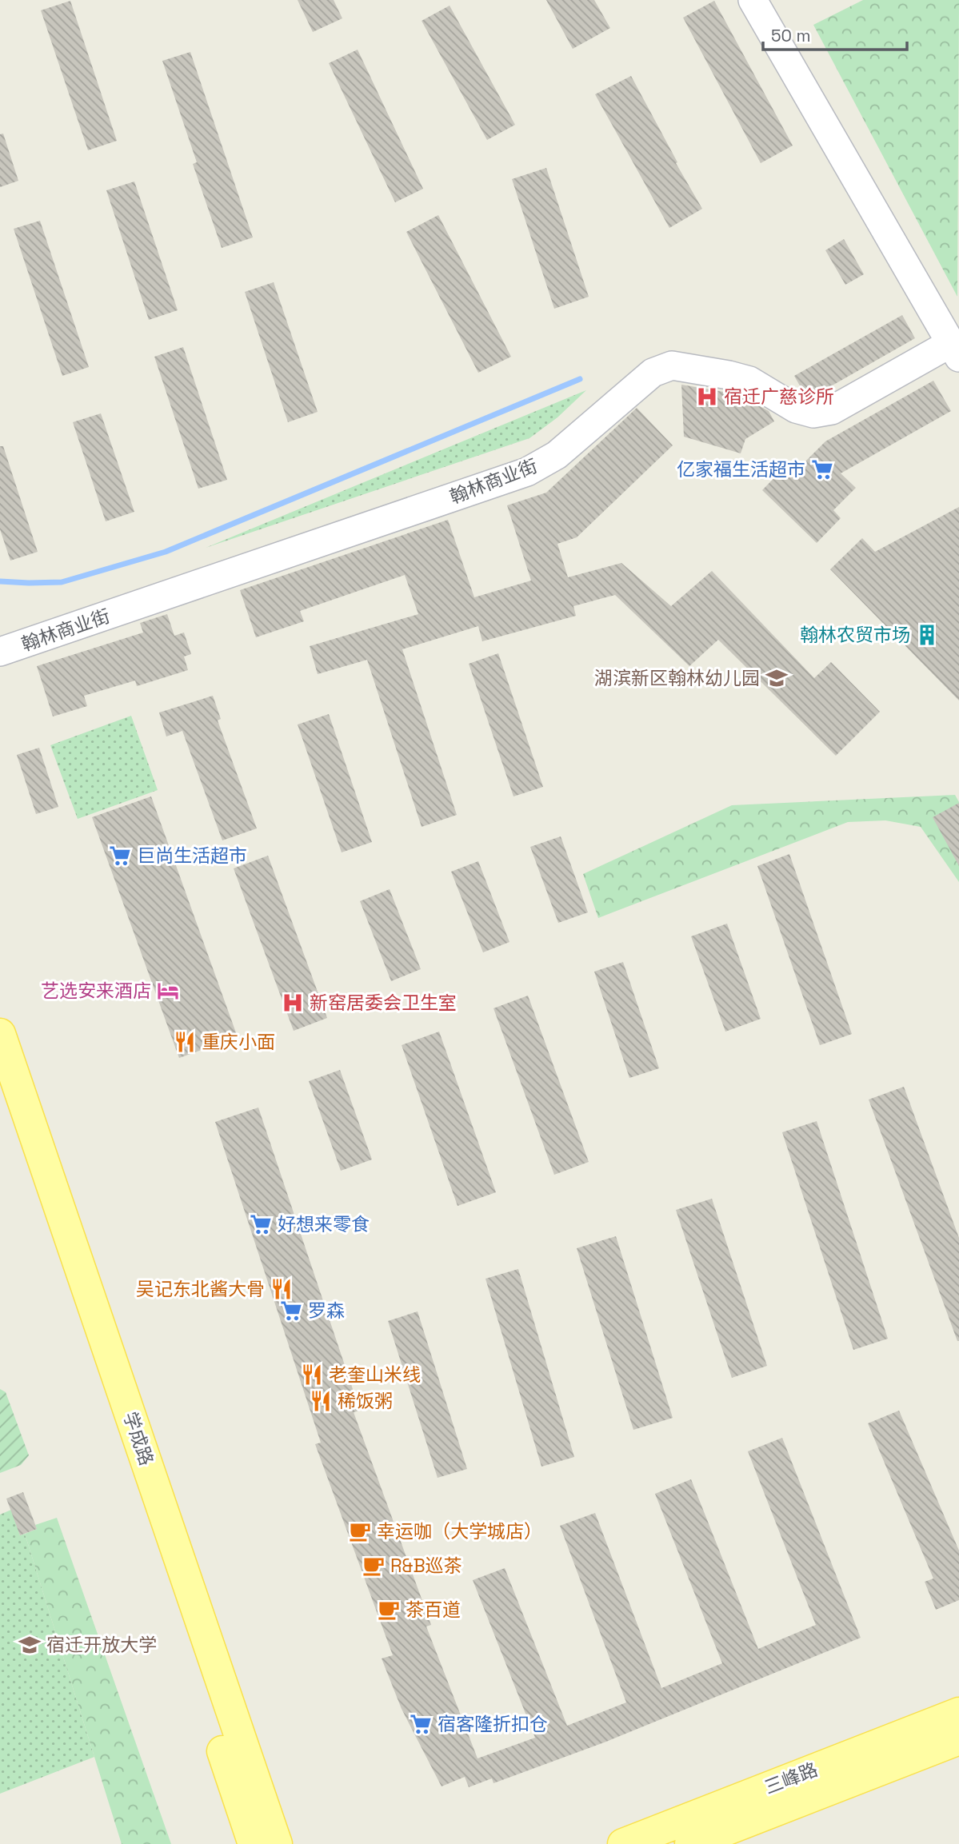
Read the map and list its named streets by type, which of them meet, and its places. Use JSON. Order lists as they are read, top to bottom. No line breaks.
{"streets":{"main road":["学成路","三峰路"],"street":["翰林商业街"]},"places":{"hospital":["宿迁广慈诊所","新窑居委会卫生室"],"supermarket":["亿家福生活超市","巨尚生活超市","好想来零食","罗森","宿客隆折扣仓"],"building":["翰林农贸市场"],"school or university":["湖滨新区翰林幼儿园","宿迁开放大学"],"hotel":["艺选安来酒店"],"restaurant":["重庆小面","吴记东北酱大骨","老奎山米线","稀饭粥"],"cafe":["幸运咖（大学城店）","R&B巡茶","茶百道"]},"scale_bar":"50 m"}
